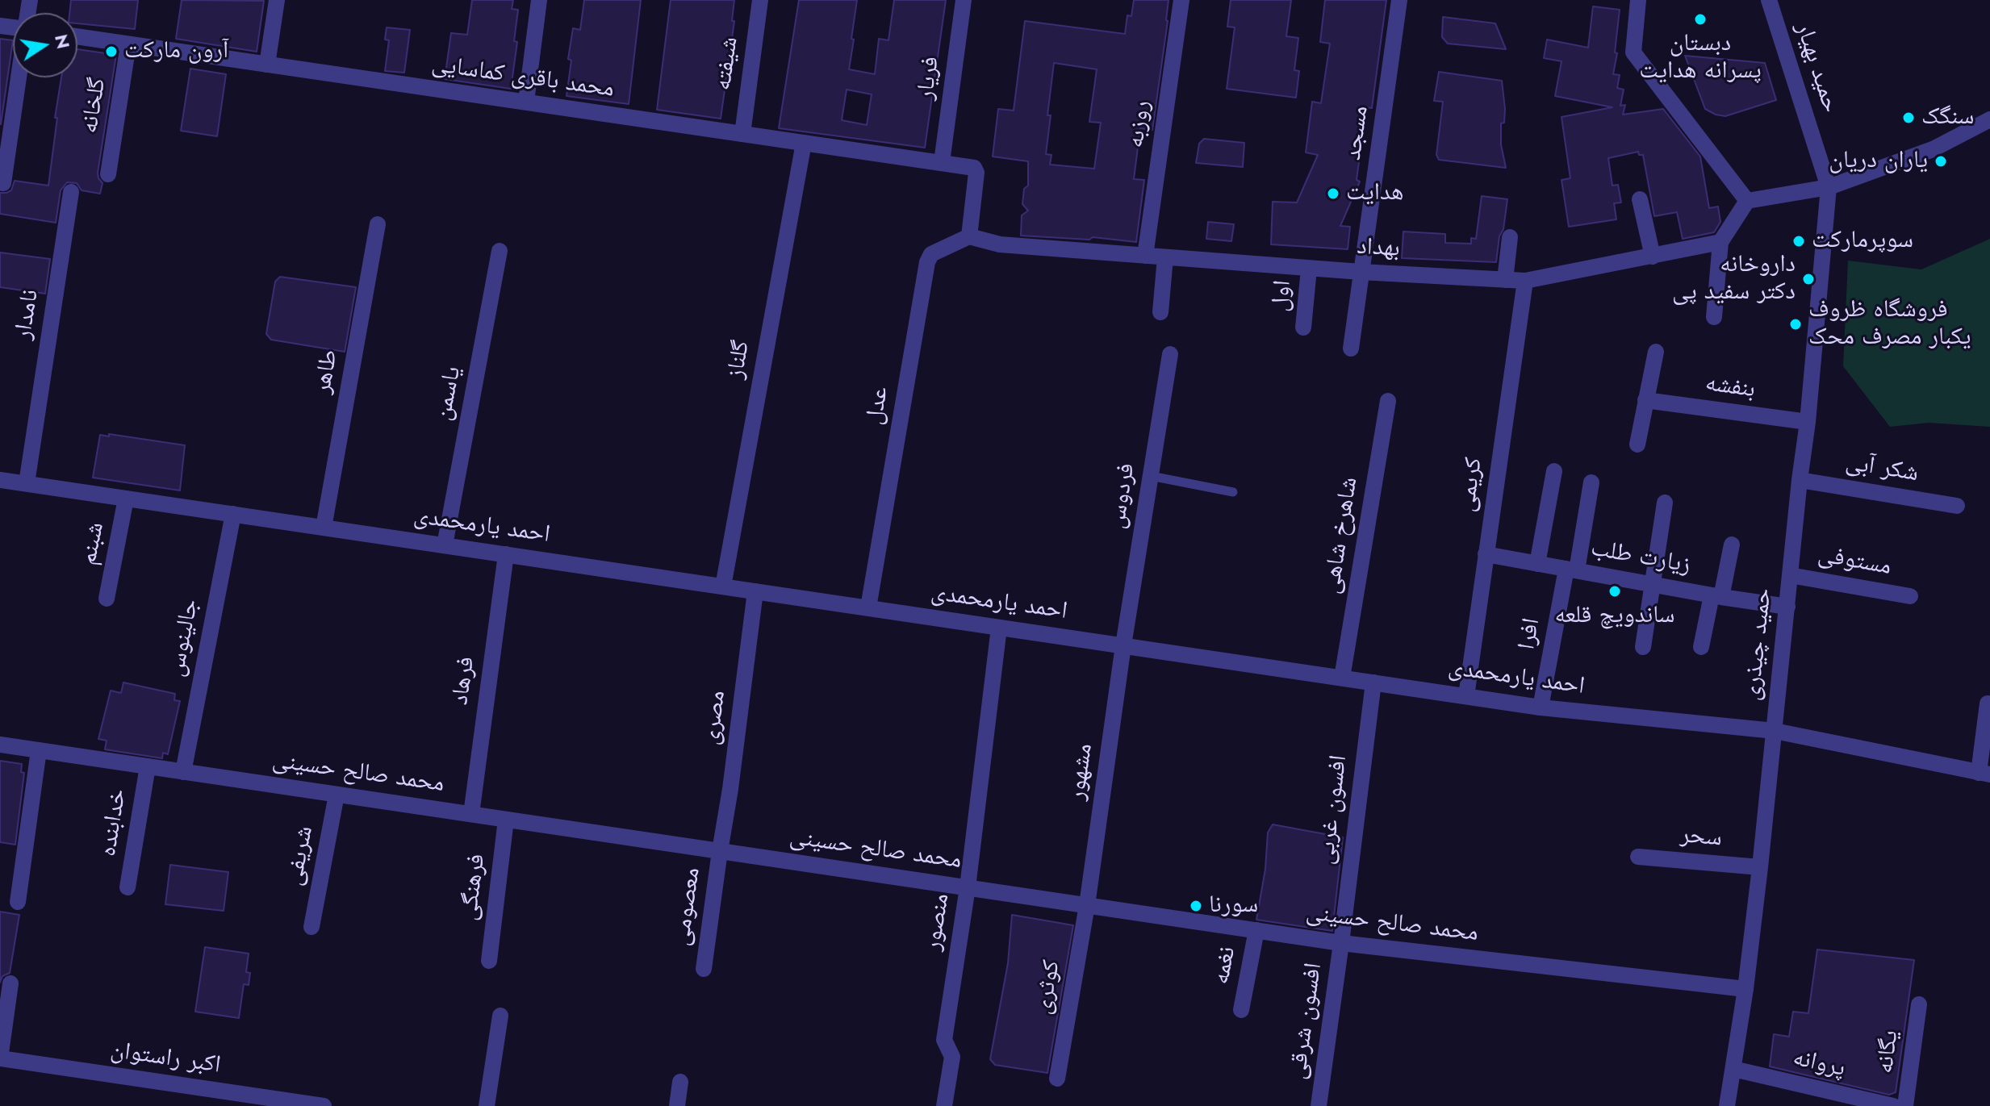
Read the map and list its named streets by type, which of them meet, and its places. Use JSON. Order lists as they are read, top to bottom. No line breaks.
{"streets":{"street":["شیفته","حمید بهیار","محمد باقری کماسایی","فریار","گلخانه","روزبه","مسجد","بهداد","اول","نامدار","گلناز","طاهر","بنفشه","یاسمن","عدل","شکر آبی","کریمی","فردوس","احمد یارمحمدی","شاهرخ شاهی","شبنم","زیارت طلب","مستوفی","افرا","جالینوس","حمید چیذری","فرهاد","مصری","مشهور","محمد صالح حسینی","افسون غربی","خدابنده","سحر","شریفی","فرهنگی","معصومی","منصور","نغمه","کوثری","افسون شرقی","یگانه","اکبر راستوان","پروانه"]},"crossings":[["شیفته","محمد باقری کماسایی"],["حمید بهیار","حمید چیذری"],["محمد باقری کماسایی","فریار"],["محمد باقری کماسایی","گلخانه"],["محمد باقری کماسایی","بهداد"],["محمد باقری کماسایی","گلناز"],["محمد باقری کماسایی","عدل"],["روزبه","بهداد"],["مسجد","بهداد"],["بهداد","اول"],["بهداد","عدل"],["بهداد","کریمی"],["نامدار","احمد یارمحمدی"],["گلناز","احمد یارمحمدی"],["طاهر","احمد یارمحمدی"],["بنفشه","حمید چیذری"],["یاسمن","احمد یارمحمدی"],["عدل","احمد یارمحمدی"],["شکر آبی","حمید چیذری"],["کریمی","احمد یارمحمدی"],["کریمی","زیارت طلب"],["فردوس","احمد یارمحمدی"],["فردوس","مشهور"],["احمد یارمحمدی","شاهرخ شاهی"],["احمد یارمحمدی","شبنم"],["احمد یارمحمدی","افرا"],["احمد یارمحمدی","جالینوس"],["احمد یارمحمدی","حمید چیذری"],["احمد یارمحمدی","فرهاد"],["احمد یارمحمدی","مصری"],["احمد یارمحمدی","مشهور"],["احمد یارمحمدی","افسون غربی"],["احمد یارمحمدی","منصور"],["زیارت طلب","افرا"],["زیارت طلب","حمید چیذری"],["مستوفی","حمید چیذری"],["جالینوس","محمد صالح حسینی"],["حمید چیذری","محمد صالح حسینی"],["حمید چیذری","سحر"],["حمید چیذری","پروانه"],["فرهاد","محمد صالح حسینی"],["مصری","محمد صالح حسینی"],["مصری","معصومی"],["مشهور","محمد صالح حسینی"],["مشهور","کوثری"],["محمد صالح حسینی","افسون غربی"],["محمد صالح حسینی","خدابنده"],["محمد صالح حسینی","شریفی"],["محمد صالح حسینی","فرهنگی"],["محمد صالح حسینی","معصومی"],["محمد صالح حسینی","منصور"],["محمد صالح حسینی","نغمه"],["محمد صالح حسینی","کوثری"],["محمد صالح حسینی","افسون شرقی"],["افسون غربی","افسون شرقی"]],"places":["دبستان پسرانه هدایت","آرون مارکت","سنگک","یاران دریان","هدایت","سوپرمارکت","داروخانه دکتر سفید پی","فروشگاه ظروف یکبار مصرف محک","ساندویچ قلعه","سورنا"],"north":"right"}
